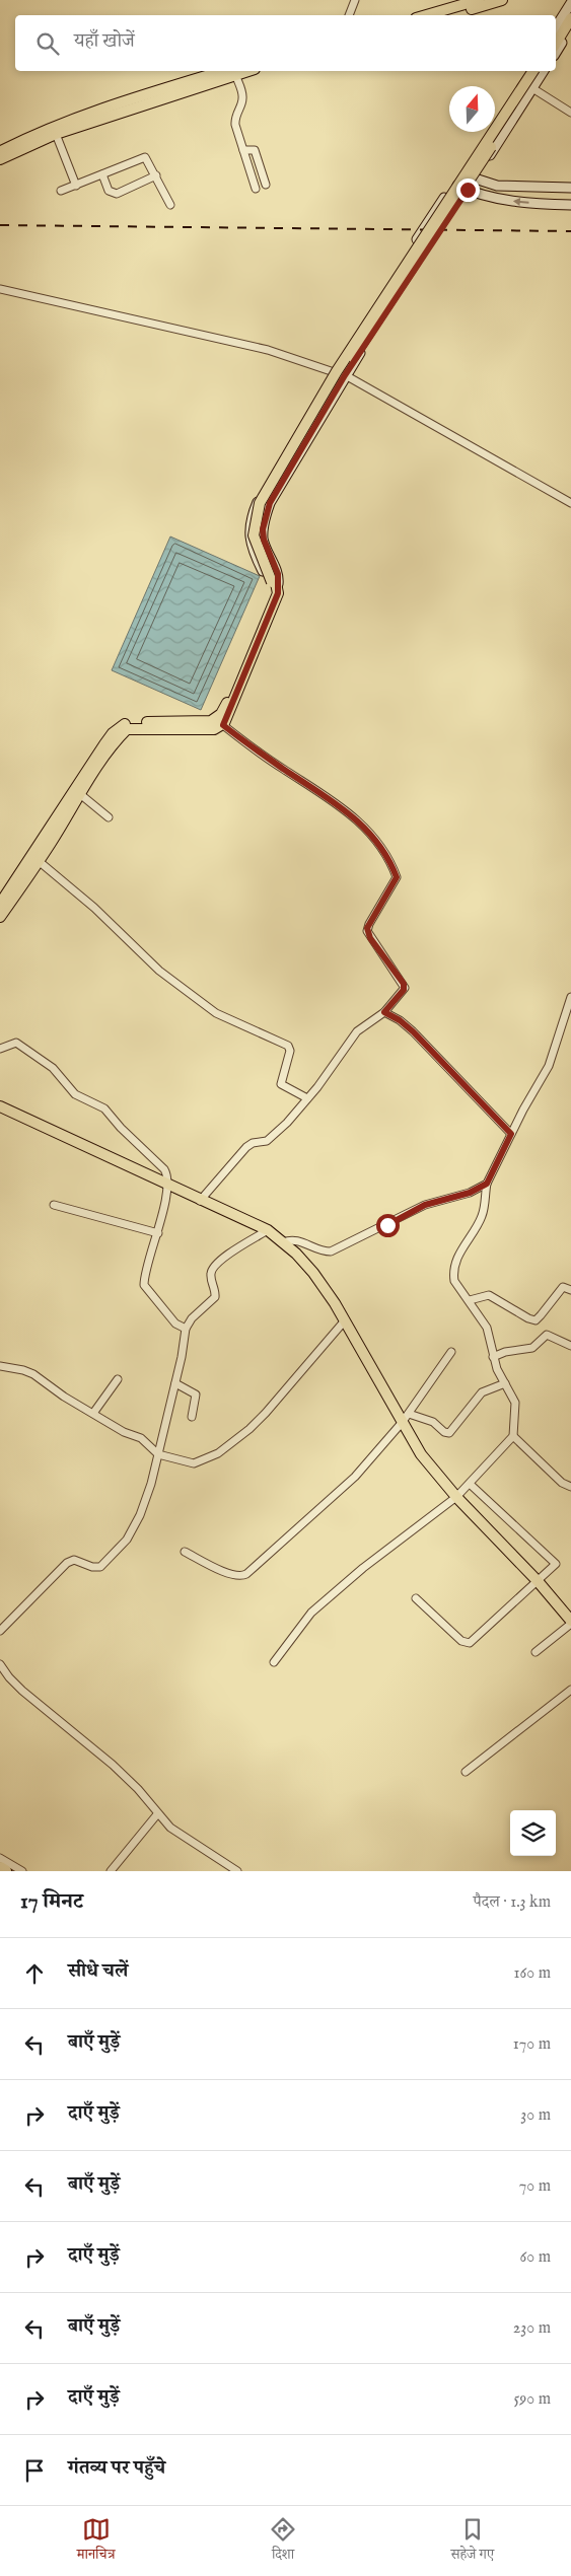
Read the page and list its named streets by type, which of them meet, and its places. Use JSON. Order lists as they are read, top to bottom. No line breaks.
{"north":"top","page":{"search":"यहाँ खोजें","heading":["17 मिनट","पैदल · 1.3 km"],"list":[["सीधे चलें","160 m"],["बाएँ मुड़ें","170 m"],["दाएँ मुड़ें","30 m"],["बाएँ मुड़ें","70 m"],["दाएँ मुड़ें","60 m"],["बाएँ मुड़ें","230 m"],["दाएँ मुड़ें","590 m"],"गंतव्य पर पहुँचे"],"nav":["मानचित्र","दिशा","सहेजे गए"]}}
